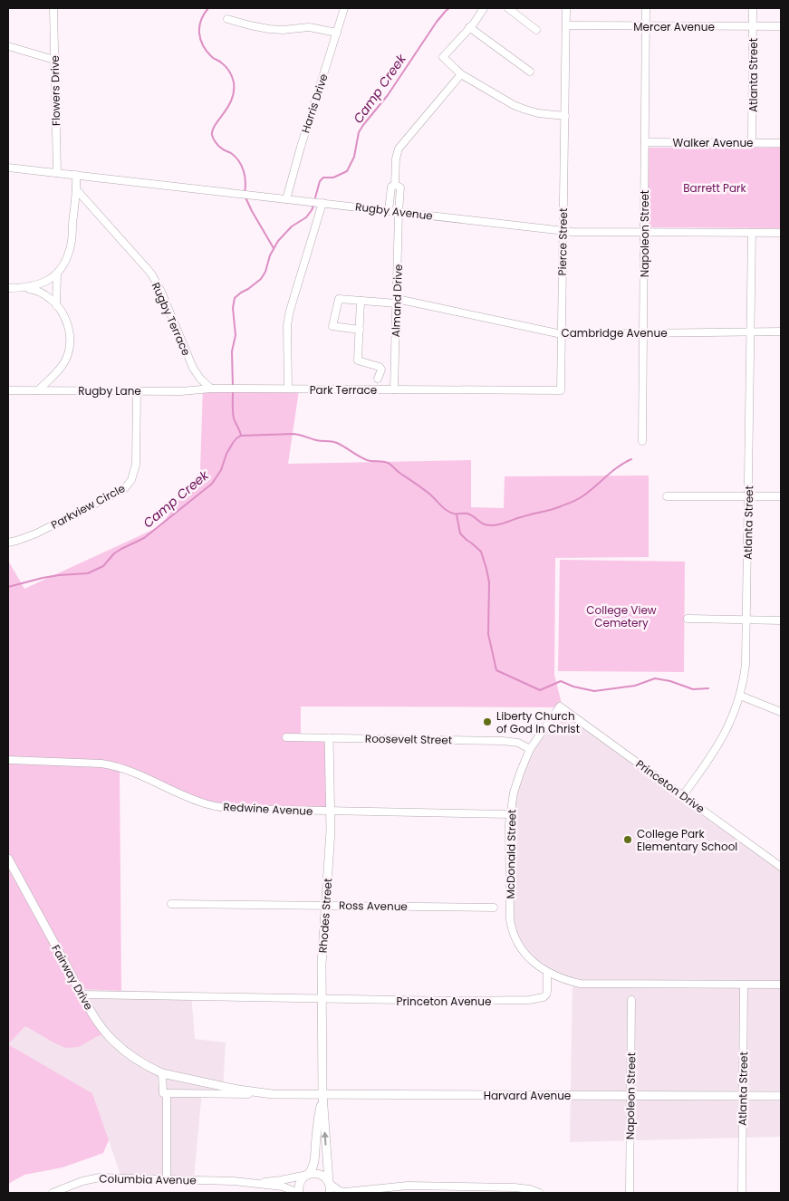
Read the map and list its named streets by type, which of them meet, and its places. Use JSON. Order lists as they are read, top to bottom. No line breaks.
{"streets":{"street":["Mercer Avenue","Atlanta Street","Flowers Drive","Harris Drive","Walker Avenue","Rugby Avenue","Napoleon Street","Pierce Street","Almand Drive","Rugby Terrace","Cambridge Avenue","Park Terrace","Rugby Lane","Parkview Circle","Roosevelt Street","Princeton Drive","Redwine Avenue","McDonald Street","Ross Avenue","Rhodes Street","Fairway Drive","Princeton Avenue","Harvard Avenue","Columbia Avenue"]},"crossings":[["Mercer Avenue","Atlanta Street"],["Mercer Avenue","Napoleon Street"],["Mercer Avenue","Pierce Street"],["Atlanta Street","Walker Avenue"],["Atlanta Street","Rugby Avenue"],["Atlanta Street","Cambridge Avenue"],["Atlanta Street","Princeton Drive"],["Atlanta Street","Harvard Avenue"],["Flowers Drive","Rugby Avenue"],["Harris Drive","Rugby Avenue"],["Walker Avenue","Napoleon Street"],["Rugby Avenue","Napoleon Street"],["Rugby Avenue","Pierce Street"],["Rugby Avenue","Almand Drive"],["Napoleon Street","Cambridge Avenue"],["Napoleon Street","Harvard Avenue"],["Pierce Street","Cambridge Avenue"],["Pierce Street","Park Terrace"],["Almand Drive","Cambridge Avenue"],["Almand Drive","Park Terrace"],["Rugby Terrace","Park Terrace"],["Rugby Terrace","Rugby Lane"],["Park Terrace","Rugby Lane"],["Rugby Lane","Parkview Circle"],["Roosevelt Street","McDonald Street"],["Roosevelt Street","Rhodes Street"],["Princeton Drive","McDonald Street"],["Redwine Avenue","McDonald Street"],["Redwine Avenue","Rhodes Street"],["McDonald Street","Ross Avenue"],["McDonald Street","Princeton Avenue"],["Ross Avenue","Rhodes Street"],["Rhodes Street","Princeton Avenue"],["Rhodes Street","Harvard Avenue"],["Rhodes Street","Columbia Avenue"],["Fairway Drive","Princeton Avenue"],["Fairway Drive","Harvard Avenue"]],"water":["Camp Creek"],"parks":["Barrett Park","College View Cemetery"],"places":["Liberty Church of God In Christ","College Park Elementary School"]}
